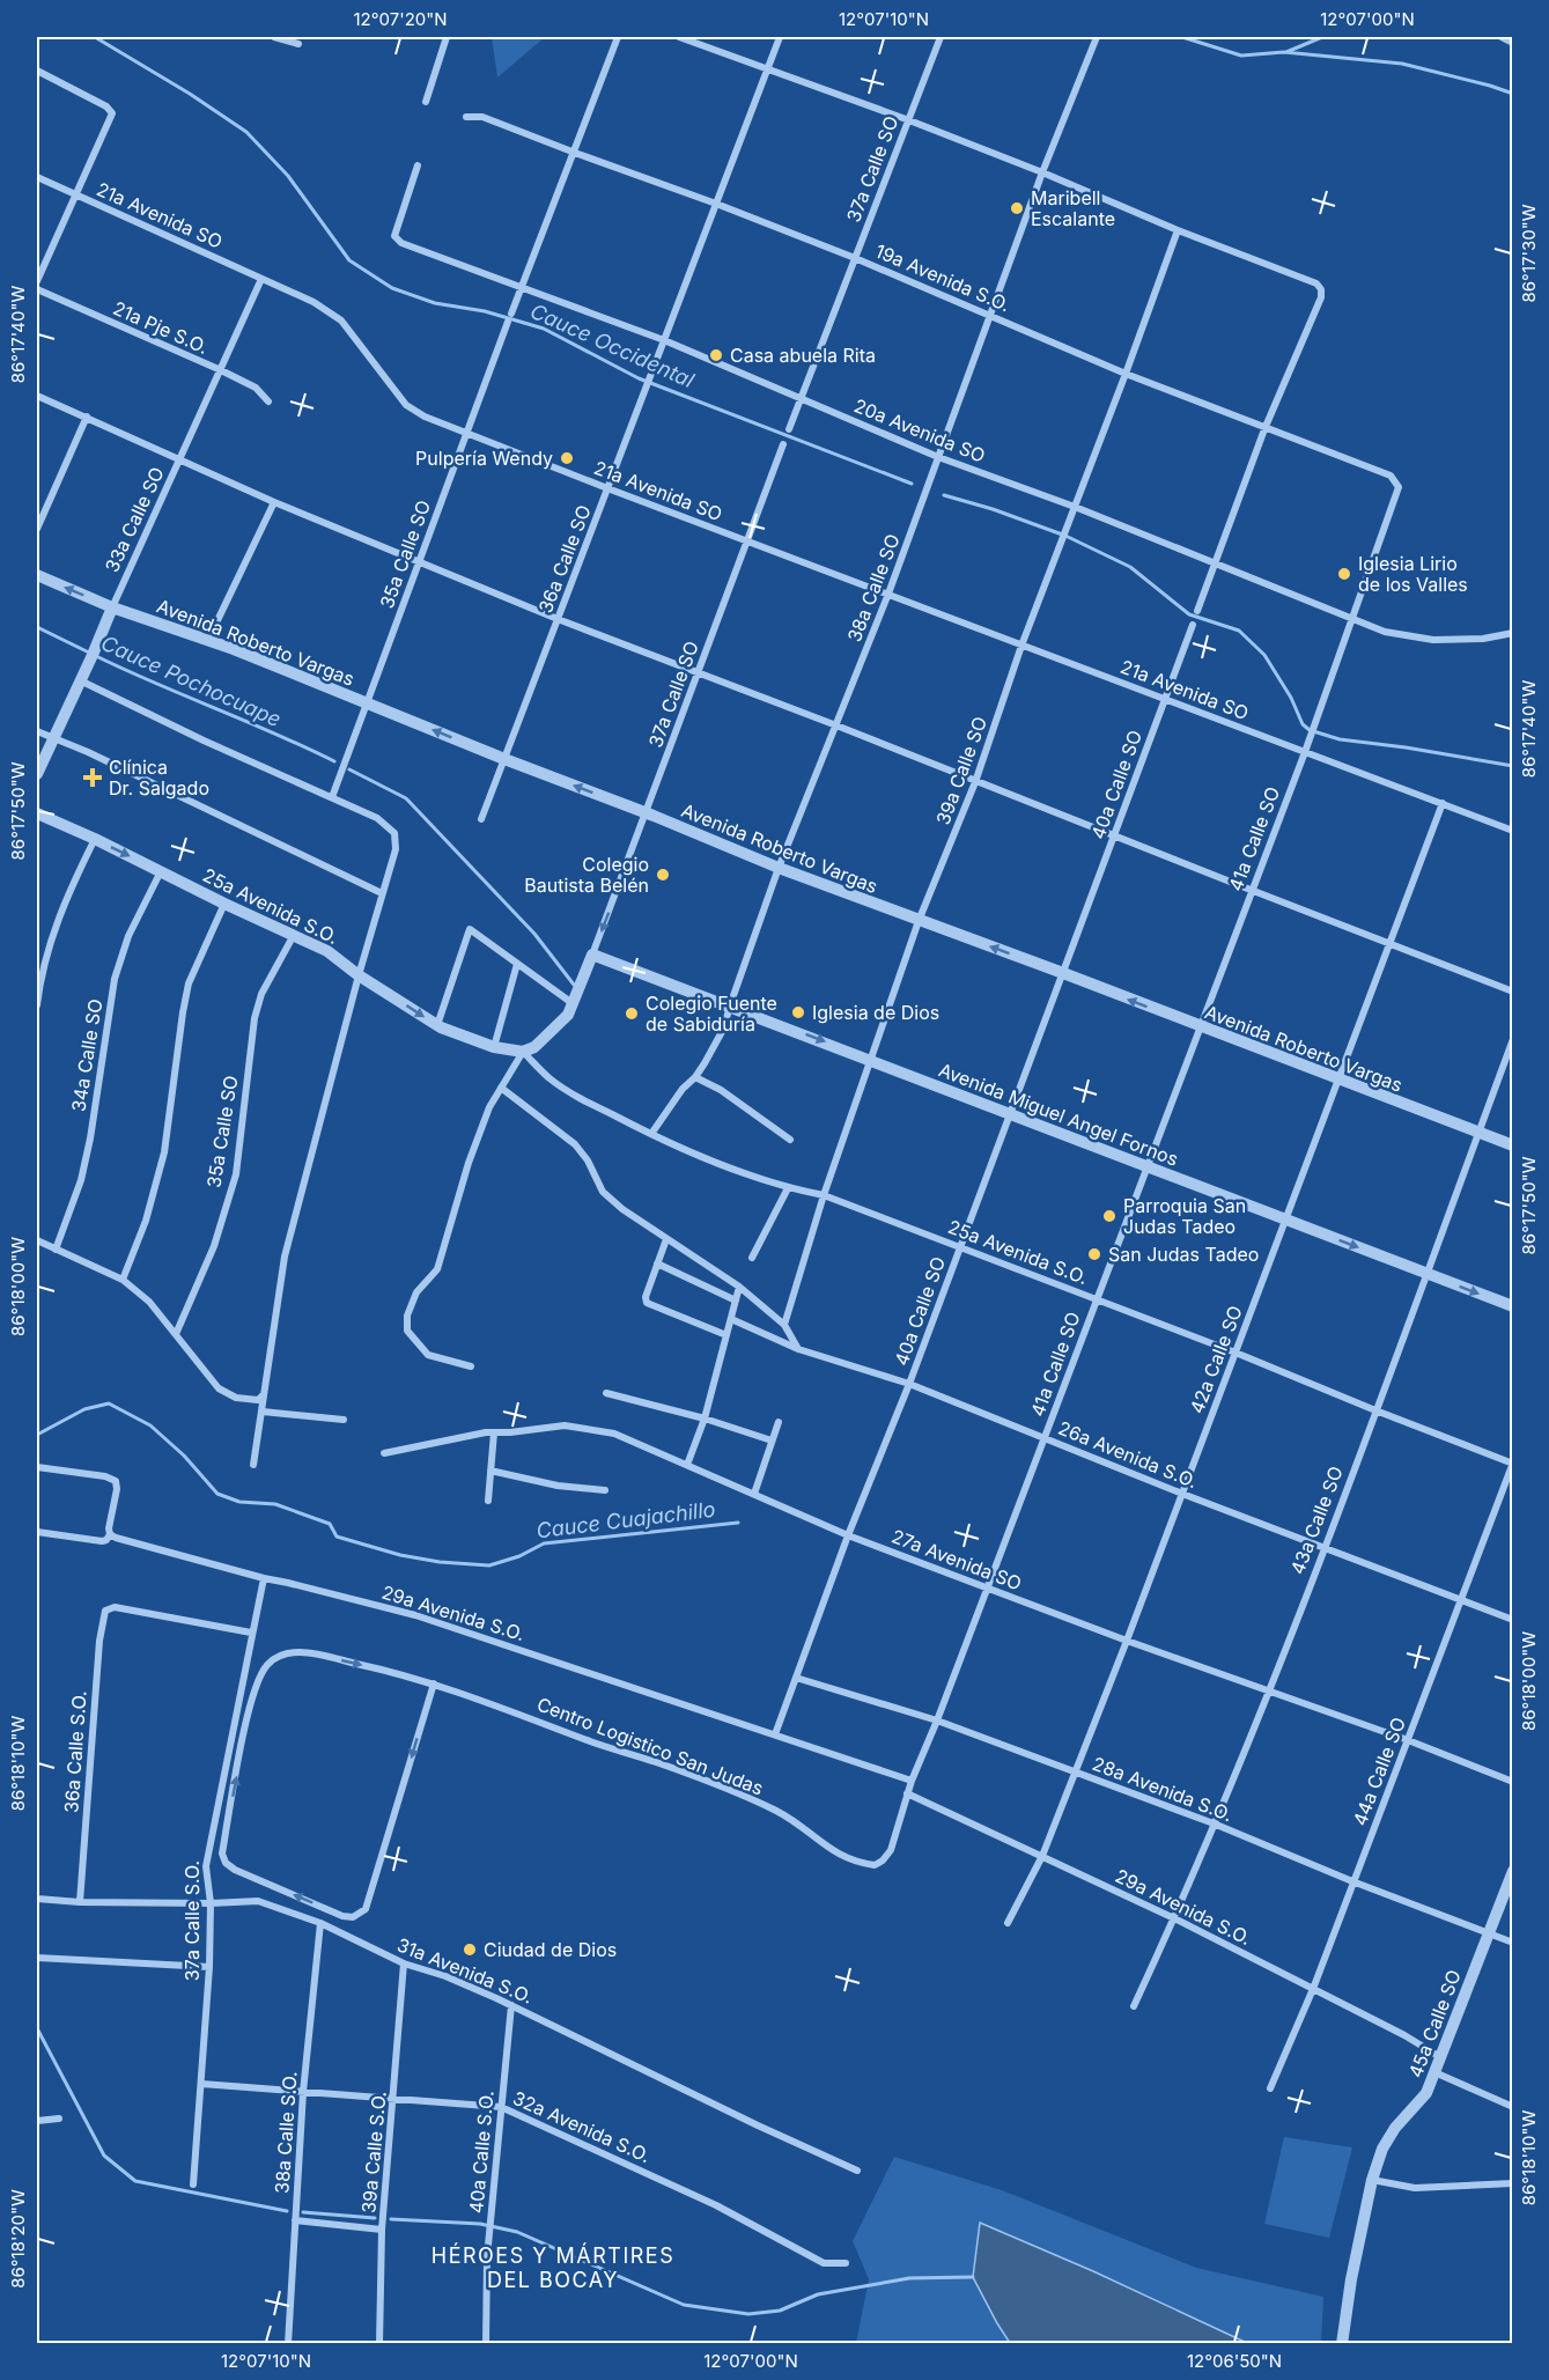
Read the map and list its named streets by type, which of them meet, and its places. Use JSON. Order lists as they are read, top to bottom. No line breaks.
{"streets":{"street":["37a Calle SO","21a Avenida SO","19a Avenida S.O.","21a Pje S.O.","20a Avenida SO","33a Calle SO","35a Calle SO","36a Calle SO","38a Calle SO","Avenida Roberto Vargas","39a Calle SO","40a Calle SO","41a Calle SO","25a Avenida S.O.","34a Calle SO","Avenida Miguel Angel Fornos","42a Calle SO","26a Avenida S.O.","43a Calle SO","27a Avenida SO","29a Avenida S.O.","Centro Logistico San Judas","36a Calle S.O.","44a Calle SO","28a Avenida S.O.","37a Calle S.O.","31a Avenida S.O.","45a Calle SO","32a Avenida S.O.","38a Calle S.O.","39a Calle S.O.","40a Calle S.O."]},"crossings":[["37a Calle SO","21a Avenida SO"],["37a Calle SO","19a Avenida S.O."],["37a Calle SO","20a Avenida SO"],["37a Calle SO","Avenida Roberto Vargas"],["37a Calle SO","Avenida Miguel Angel Fornos"],["21a Avenida SO","33a Calle SO"],["21a Avenida SO","35a Calle SO"],["21a Avenida SO","36a Calle SO"],["21a Avenida SO","38a Calle SO"],["21a Avenida SO","39a Calle SO"],["21a Avenida SO","40a Calle SO"],["21a Avenida SO","41a Calle SO"],["21a Avenida SO","42a Calle SO"],["19a Avenida S.O.","36a Calle SO"],["19a Avenida S.O.","38a Calle SO"],["19a Avenida S.O.","39a Calle SO"],["19a Avenida S.O.","41a Calle SO"],["21a Pje S.O.","33a Calle SO"],["20a Avenida SO","35a Calle SO"],["20a Avenida SO","36a Calle SO"],["20a Avenida SO","38a Calle SO"],["20a Avenida SO","39a Calle SO"],["20a Avenida SO","41a Calle SO"],["33a Calle SO","Avenida Roberto Vargas"],["35a Calle SO","Avenida Roberto Vargas"],["35a Calle SO","25a Avenida S.O."],["36a Calle SO","Avenida Roberto Vargas"],["38a Calle SO","Avenida Roberto Vargas"],["38a Calle SO","25a Avenida S.O."],["38a Calle SO","Avenida Miguel Angel Fornos"],["Avenida Roberto Vargas","39a Calle SO"],["Avenida Roberto Vargas","40a Calle SO"],["Avenida Roberto Vargas","41a Calle SO"],["Avenida Roberto Vargas","42a Calle SO"],["Avenida Roberto Vargas","43a Calle SO"],["39a Calle SO","25a Avenida S.O."],["39a Calle SO","Avenida Miguel Angel Fornos"],["40a Calle SO","25a Avenida S.O."],["40a Calle SO","Avenida Miguel Angel Fornos"],["40a Calle SO","26a Avenida S.O."],["40a Calle SO","27a Avenida SO"],["40a Calle SO","29a Avenida S.O."],["40a Calle SO","28a Avenida S.O."],["41a Calle SO","25a Avenida S.O."],["41a Calle SO","Avenida Miguel Angel Fornos"],["41a Calle SO","26a Avenida S.O."],["41a Calle SO","27a Avenida SO"],["41a Calle SO","29a Avenida S.O."],["41a Calle SO","Centro Logistico San Judas"],["41a Calle SO","28a Avenida S.O."],["25a Avenida S.O.","34a Calle SO"],["25a Avenida S.O.","42a Calle SO"],["25a Avenida S.O.","43a Calle SO"],["25a Avenida S.O.","44a Calle SO"],["Avenida Miguel Angel Fornos","42a Calle SO"],["Avenida Miguel Angel Fornos","43a Calle SO"],["42a Calle SO","26a Avenida S.O."],["42a Calle SO","27a Avenida SO"],["42a Calle SO","29a Avenida S.O."],["42a Calle SO","28a Avenida S.O."],["26a Avenida S.O.","43a Calle SO"],["26a Avenida S.O.","44a Calle SO"],["43a Calle SO","27a Avenida SO"],["43a Calle SO","29a Avenida S.O."],["43a Calle SO","28a Avenida S.O."],["27a Avenida SO","44a Calle SO"],["29a Avenida S.O.","44a Calle SO"],["29a Avenida S.O.","37a Calle S.O."],["29a Avenida S.O.","45a Calle SO"],["36a Calle S.O.","37a Calle S.O."],["36a Calle S.O.","31a Avenida S.O."],["44a Calle SO","28a Avenida S.O."],["28a Avenida S.O.","45a Calle SO"],["37a Calle S.O.","31a Avenida S.O."],["37a Calle S.O.","32a Avenida S.O."],["31a Avenida S.O.","38a Calle S.O."],["31a Avenida S.O.","39a Calle S.O."],["31a Avenida S.O.","40a Calle S.O."],["32a Avenida S.O.","38a Calle S.O."],["32a Avenida S.O.","39a Calle S.O."],["32a Avenida S.O.","40a Calle S.O."]],"one_way":["Avenida Roberto Vargas","Avenida Miguel Angel Fornos"],"districts":["HÉROES Y MÁRTIRES DEL BOCAY"],"water":["Cauce Occidental","Cauce Pochocuape","Cauce Cuajachillo"],"places":{"other":["Maribell Escalante","Casa abuela Rita","Pulpería Wendy","Iglesia Lirio de los Valles","Colegio Bautista Belén","Iglesia de Dios","Colegio Fuente de Sabiduría","Parroquia San Judas Tadeo","San Judas Tadeo","Ciudad de Dios"],"health":["Clínica Dr. Salgado"]},"coordinates":["12°07'20\"N","12°07'10\"N","12°07'00\"N","86°17'30\"W","86°17'40\"W","86°17'50\"W","86°18'00\"W","86°18'10\"W","86°18'20\"W","12°06'50\"N"]}
